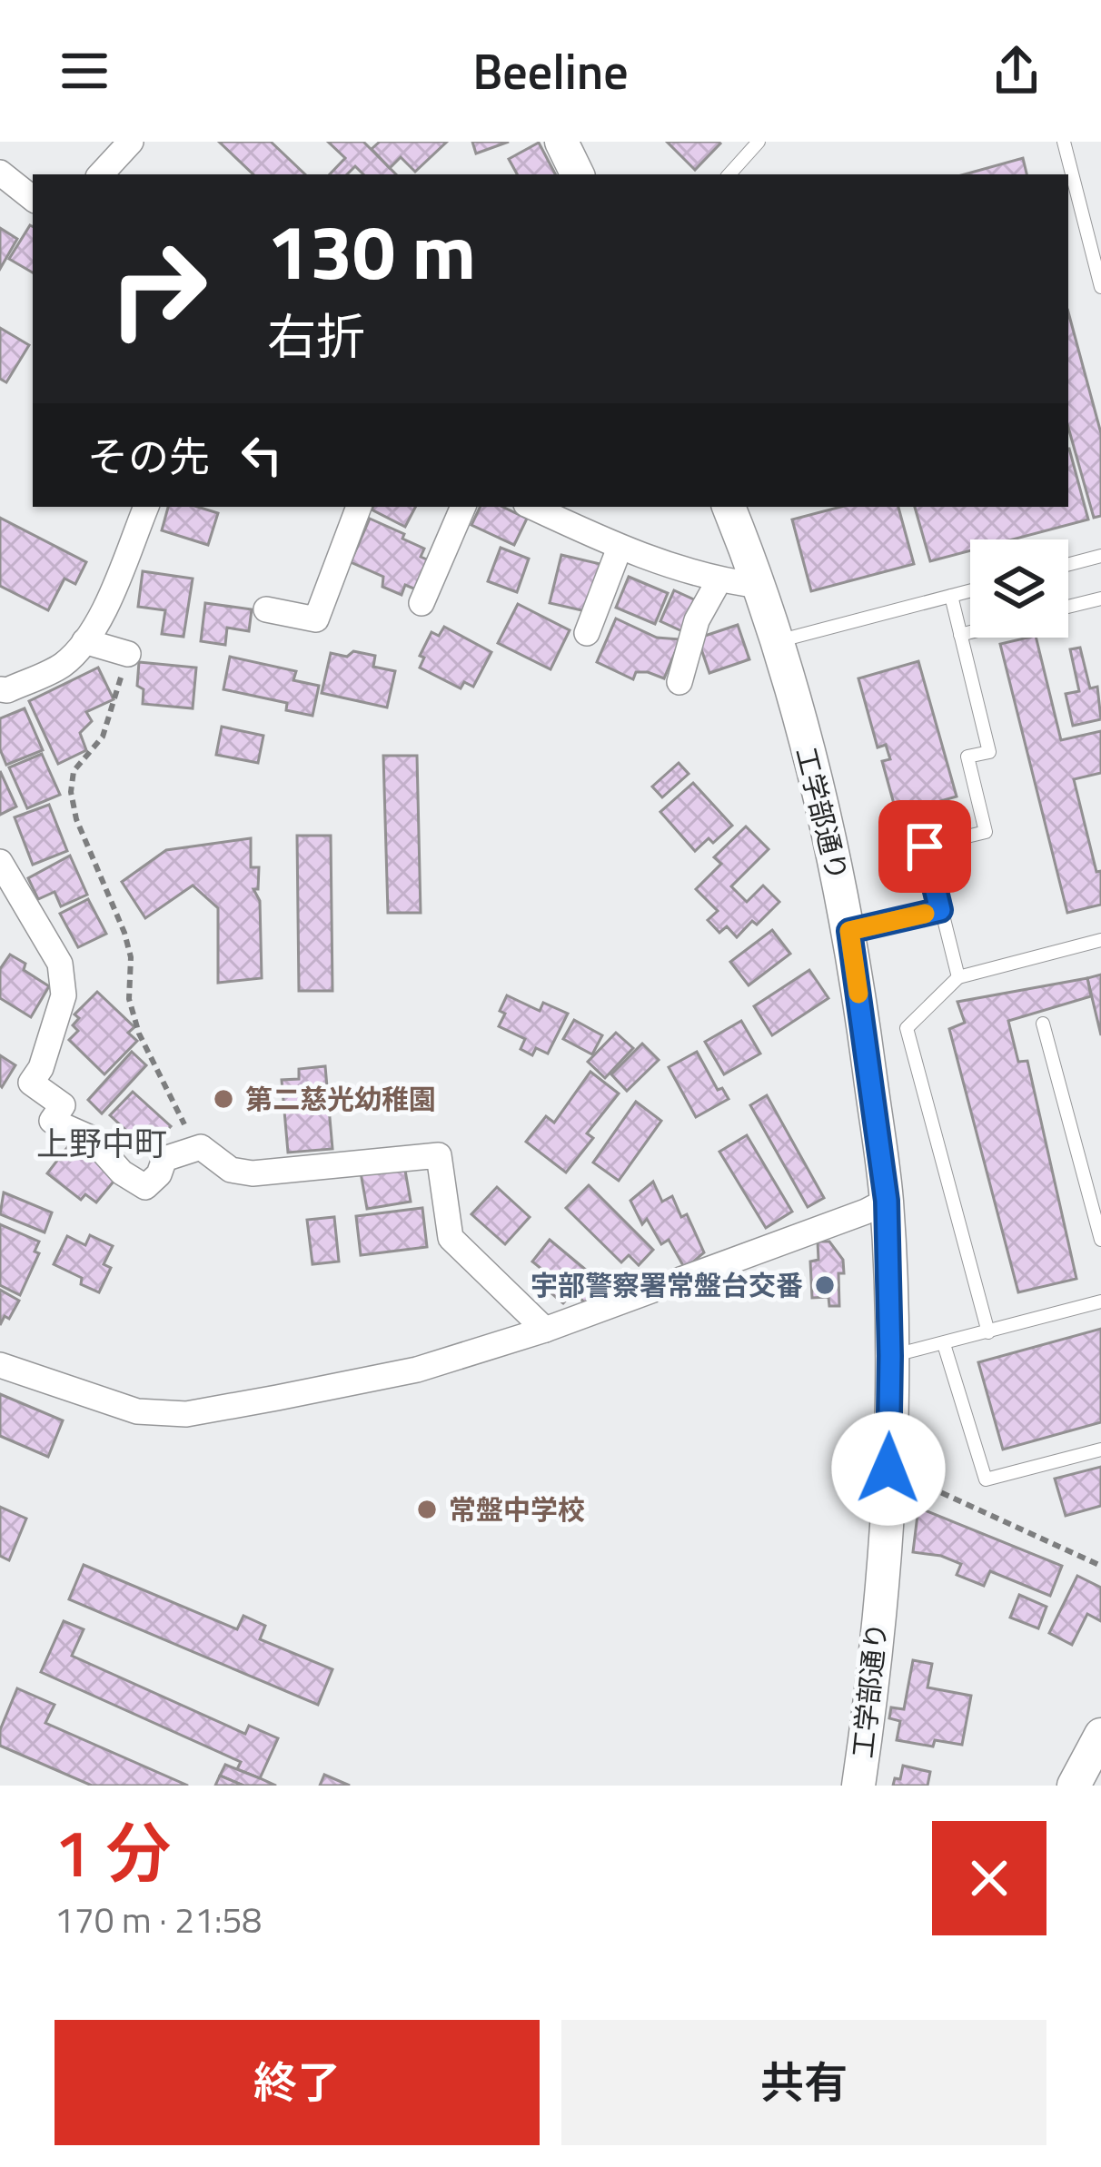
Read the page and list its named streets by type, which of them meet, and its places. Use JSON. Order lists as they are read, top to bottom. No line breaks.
{"streets":{"street":["工学部通り"]},"districts":["上野中町"],"places":["第二慈光幼稚園","宇部警察署常盤台交番","常盤中学校"],"page":{"header":"Beeline","turn":["130 m","右折"],"then":"その先","heading":["1 分","170 m · 21:58"],"buttons":["終了","共有"]}}
